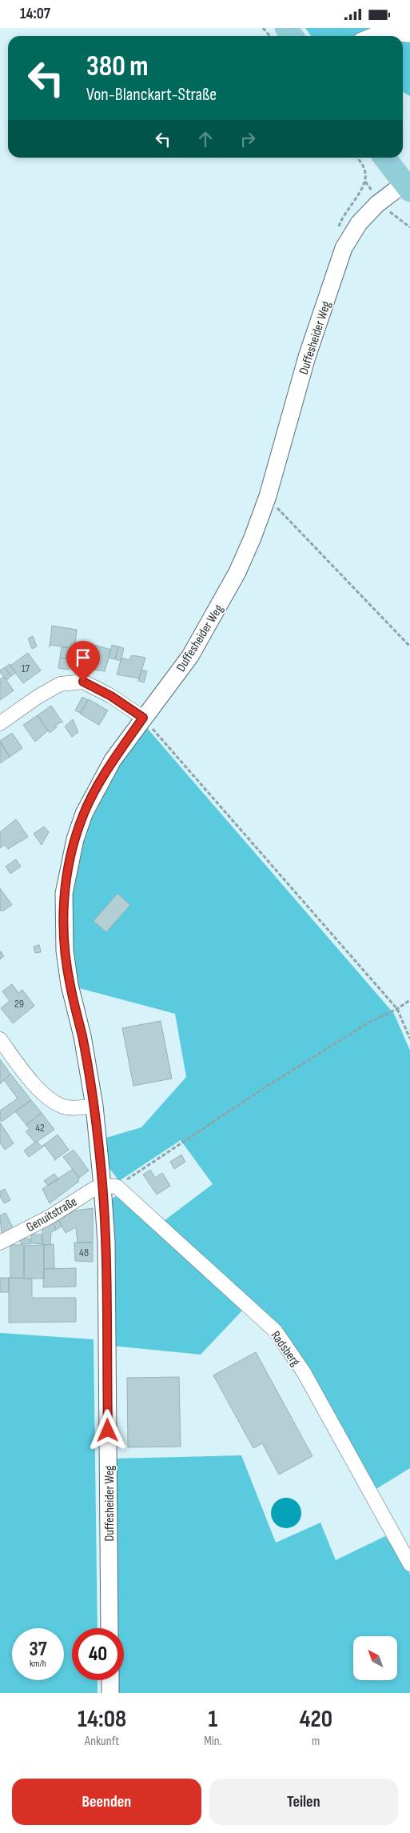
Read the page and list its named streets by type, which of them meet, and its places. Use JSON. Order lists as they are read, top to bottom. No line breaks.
{"streets":{"street":["Duffesheider Weg","Genuitstraße","Radsberg"]},"crossings":[["Duffesheider Weg","Genuitstraße"],["Duffesheider Weg","Radsberg"],["Genuitstraße","Radsberg"]],"house_numbers":["17","29","42","48"],"north":"top left","page":{"status":"14:07","turn":["380 m","Von-Blanckart-Straße"],"speed":"37 km/h","limit":"40","eta":["14:08","Ankunft","1","Min.","420","m"],"buttons":["Beenden","Teilen"]}}
